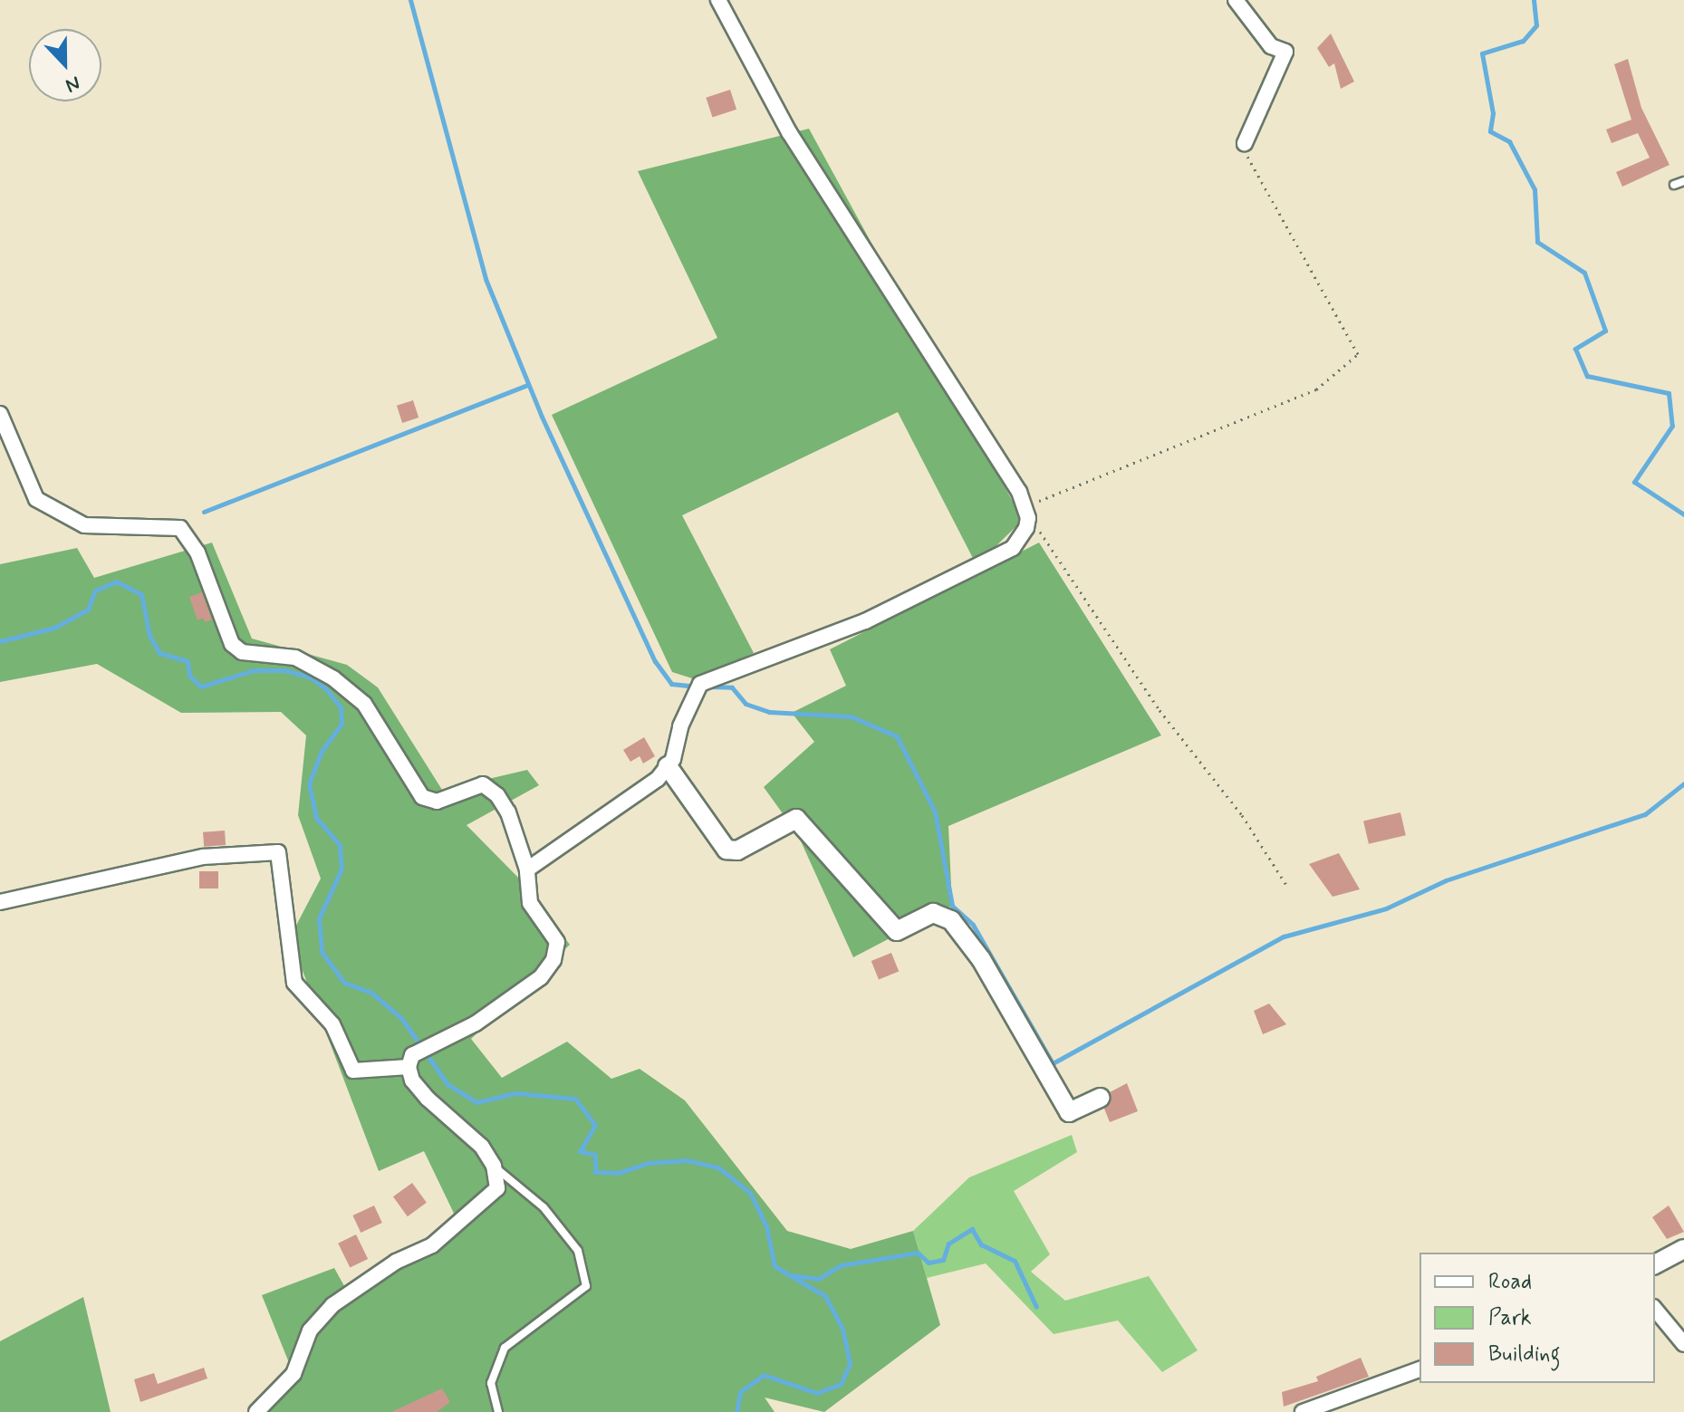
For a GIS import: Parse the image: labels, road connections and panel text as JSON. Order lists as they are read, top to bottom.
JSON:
{
  "legend": ["Road", "Park", "Building"],
  "north": "bottom"
}
